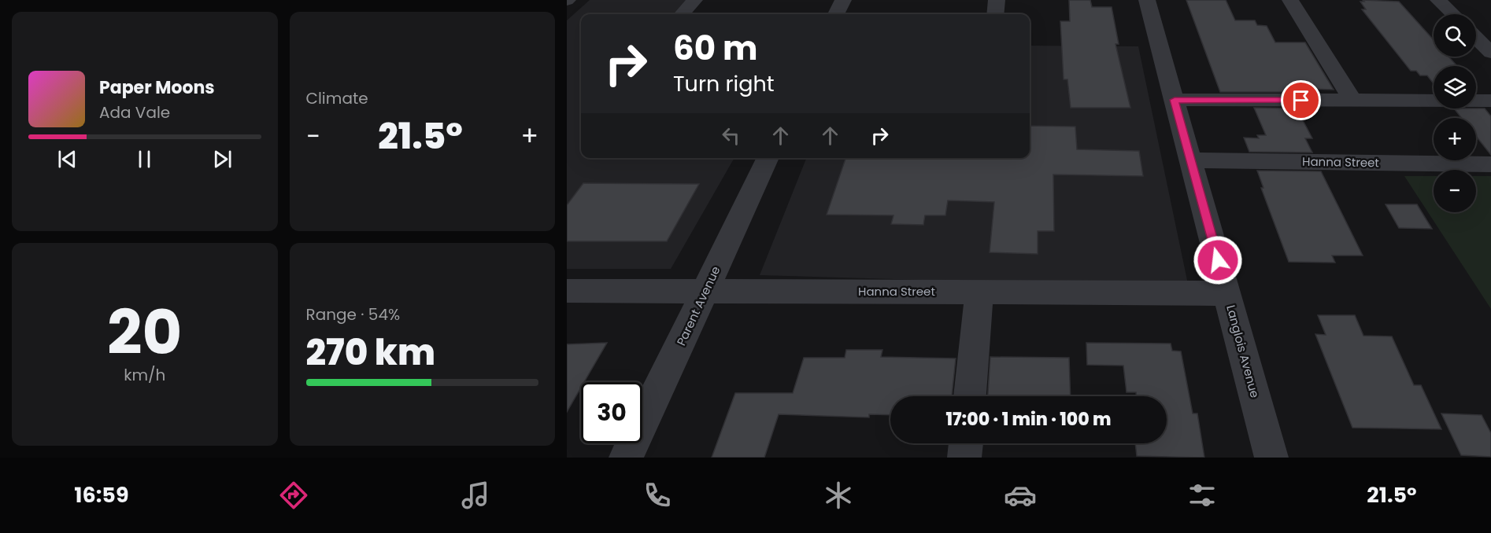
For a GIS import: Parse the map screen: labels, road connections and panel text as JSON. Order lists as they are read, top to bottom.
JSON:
{
  "streets": {
    "street": ["Hanna Street", "Parent Avenue", "Langlois Avenue"]
  },
  "crossings": [
    ["Hanna Street", "Parent Avenue"],
    ["Hanna Street", "Langlois Avenue"]
  ],
  "page": {
    "tile": [
      "Climate",
      ["20", "km/h"],
      ["Range · 54%", "270 km"]
    ],
    "map_buttons": ["+", "−"],
    "turn": ["60 m", "Turn right"],
    "song": ["Paper Moons", "Ada Vale"],
    "heat": ["−", "21.5°", "+"],
    "limit": "30",
    "trip": "17:00 · 1 min · 100 m",
    "tabs": ["16:59", "21.5°"]
  }
}
